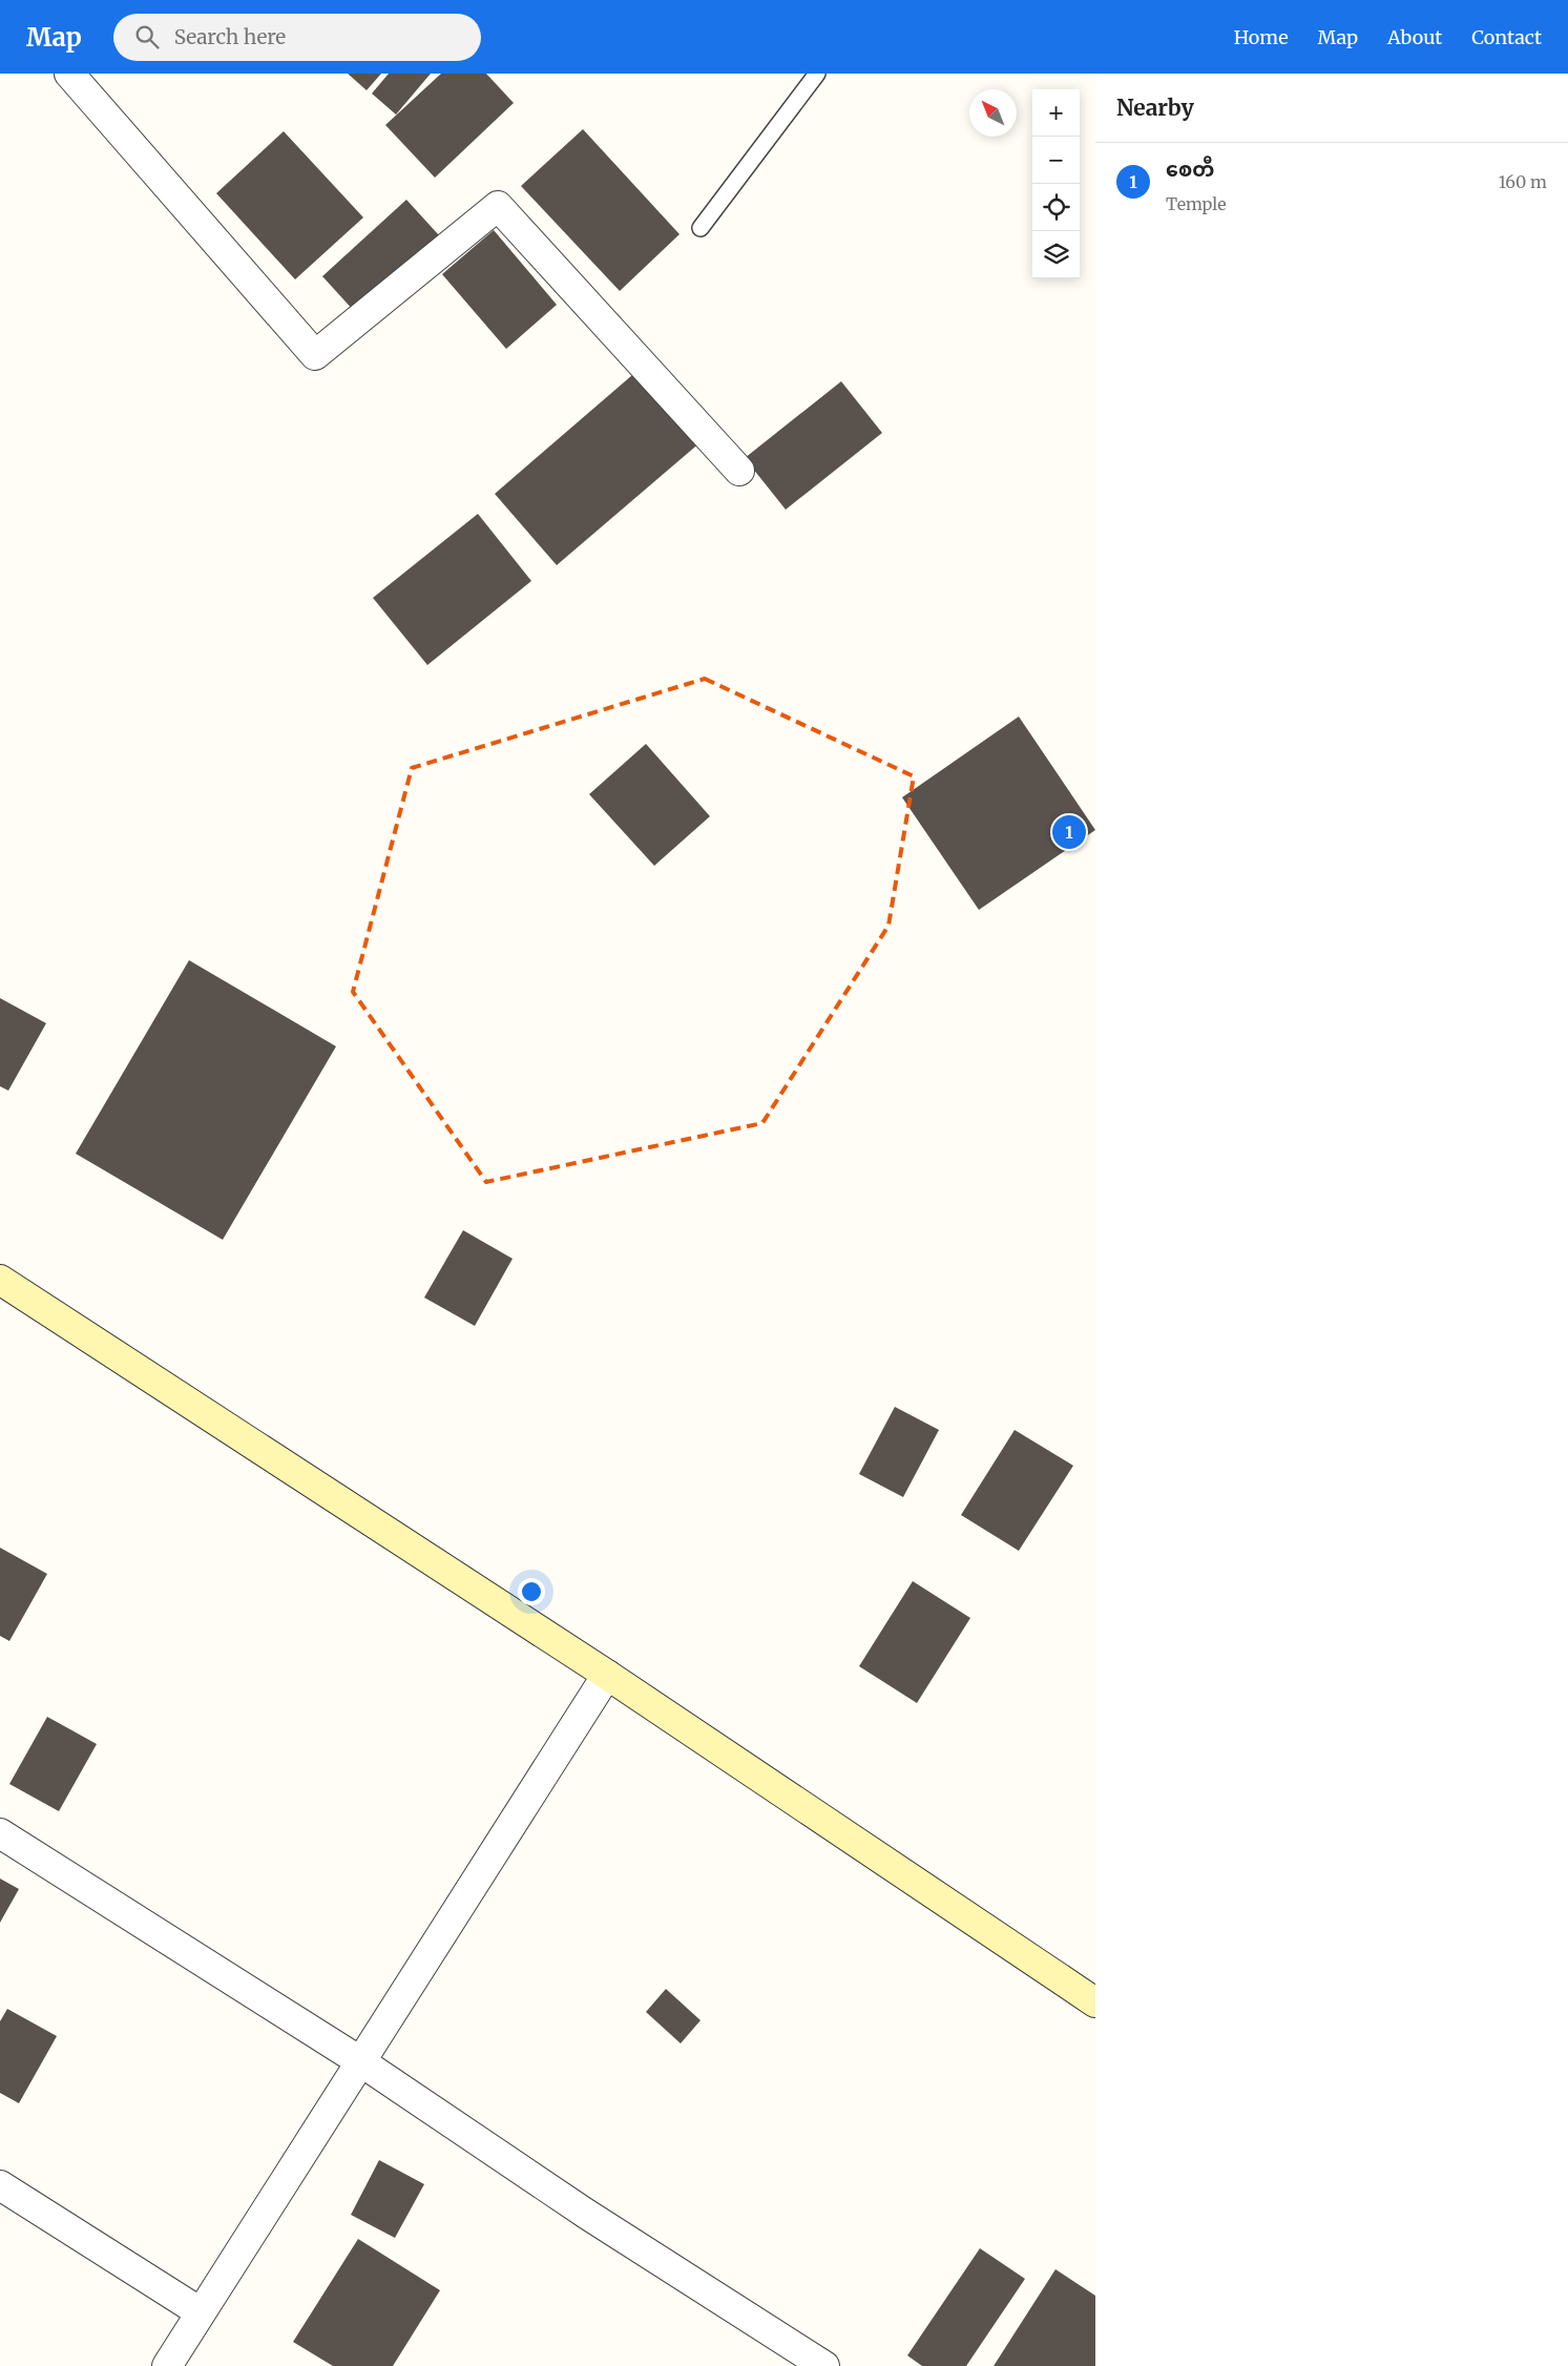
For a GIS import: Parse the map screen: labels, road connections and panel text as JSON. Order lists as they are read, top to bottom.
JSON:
{
  "north": "top left",
  "page": {
    "header": "Map",
    "search": "Search here",
    "nav": [
      "Home",
      "Map",
      "About",
      "Contact"
    ],
    "heading": "Nearby",
    "map_buttons": ["+", "−"],
    "list": [
      {
        "mark": "1",
        "name": "စေတီ",
        "note": "Temple",
        "value": "160 m"
      }
    ],
    "pins": "1"
  }
}
